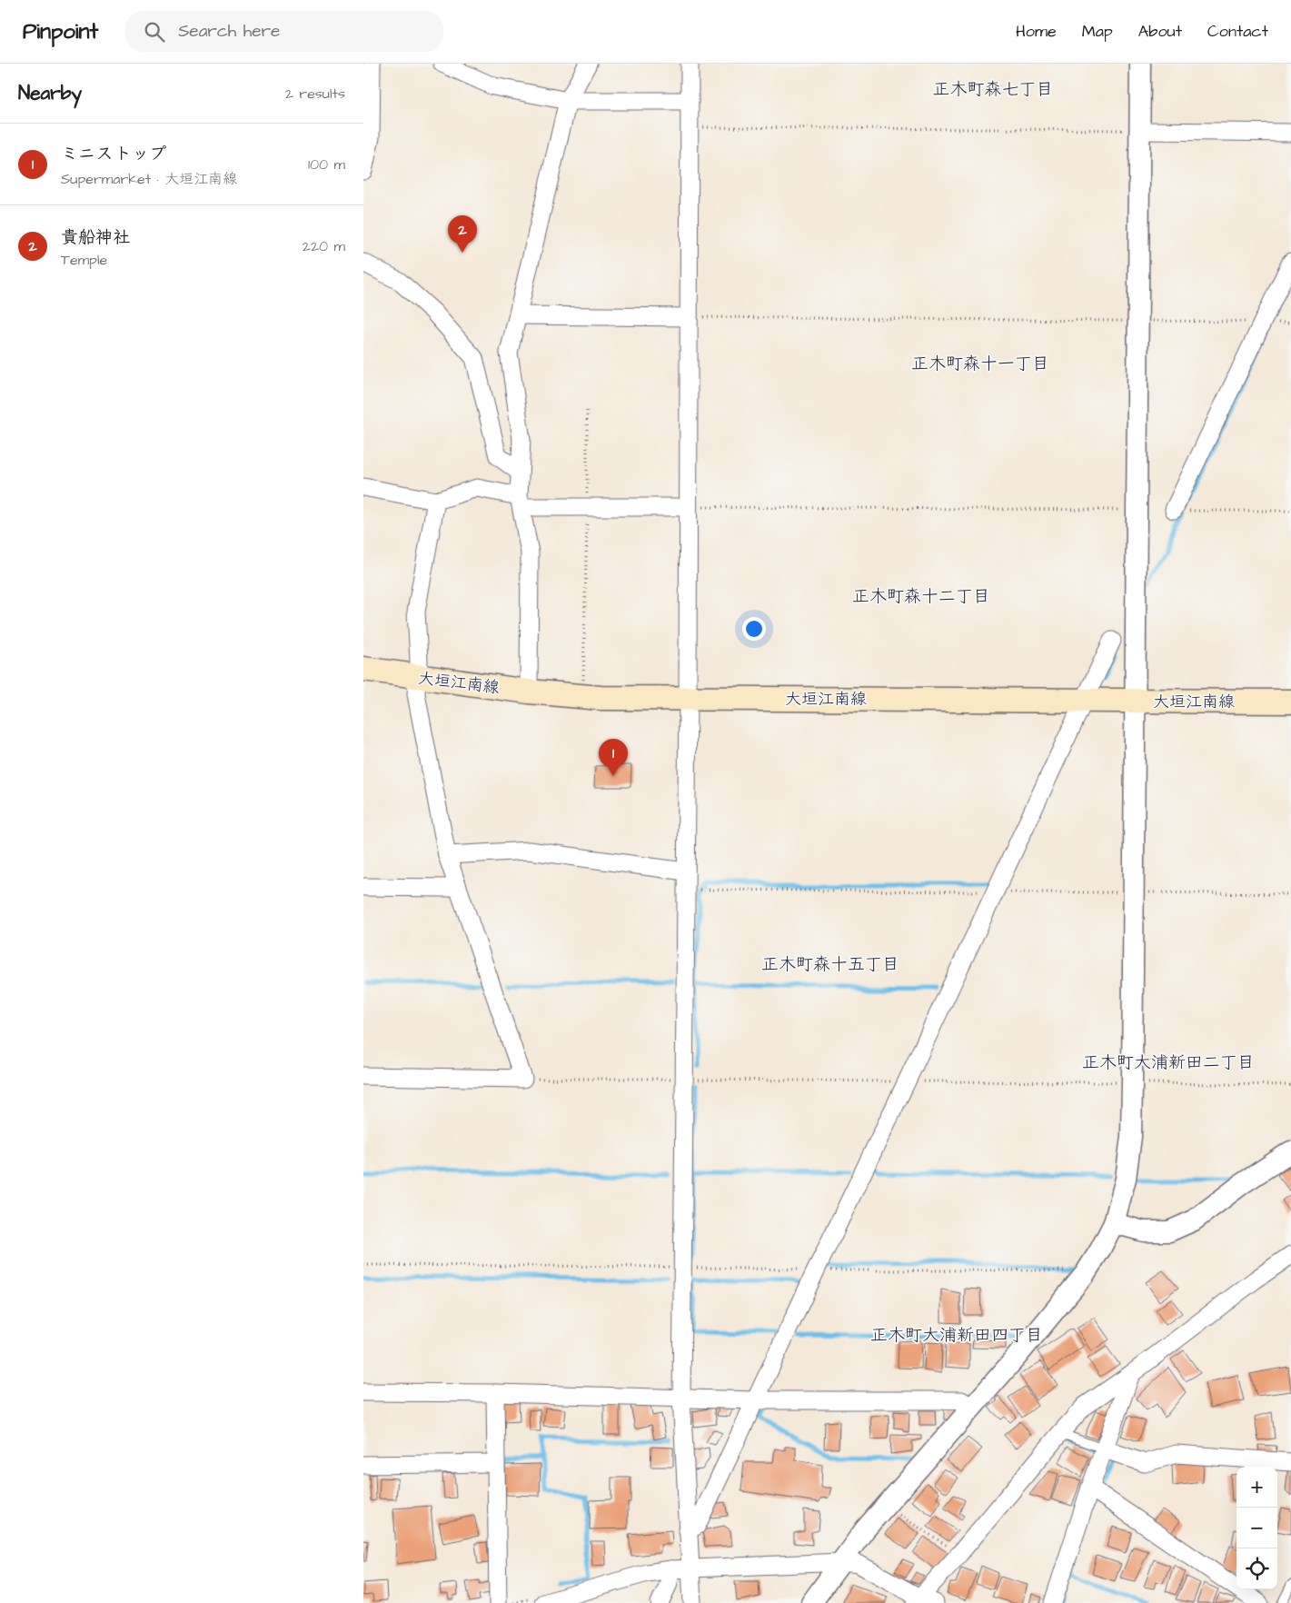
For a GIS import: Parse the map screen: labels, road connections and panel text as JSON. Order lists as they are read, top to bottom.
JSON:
{
  "streets": {
    "main road": ["大垣江南線"]
  },
  "districts": [
    "正木町森七丁目",
    "正木町森十一丁目",
    "正木町森十二丁目",
    "正木町森十五丁目",
    "正木町大浦新田二丁目",
    "正木町大浦新田四丁目"
  ],
  "page": {
    "header": "Pinpoint",
    "search": "Search here",
    "nav": [
      "Home",
      "Map",
      "About",
      "Contact"
    ],
    "heading": ["Nearby", "2 results"],
    "list": [
      {
        "mark": "1",
        "name": "ミニストップ",
        "note": "Supermarket · 大垣江南線",
        "value": "100 m"
      },
      {
        "mark": "2",
        "name": "貴船神社",
        "note": "Temple",
        "value": "220 m"
      }
    ],
    "pins": ["2", "1"],
    "map_buttons": ["+", "−"]
  }
}
